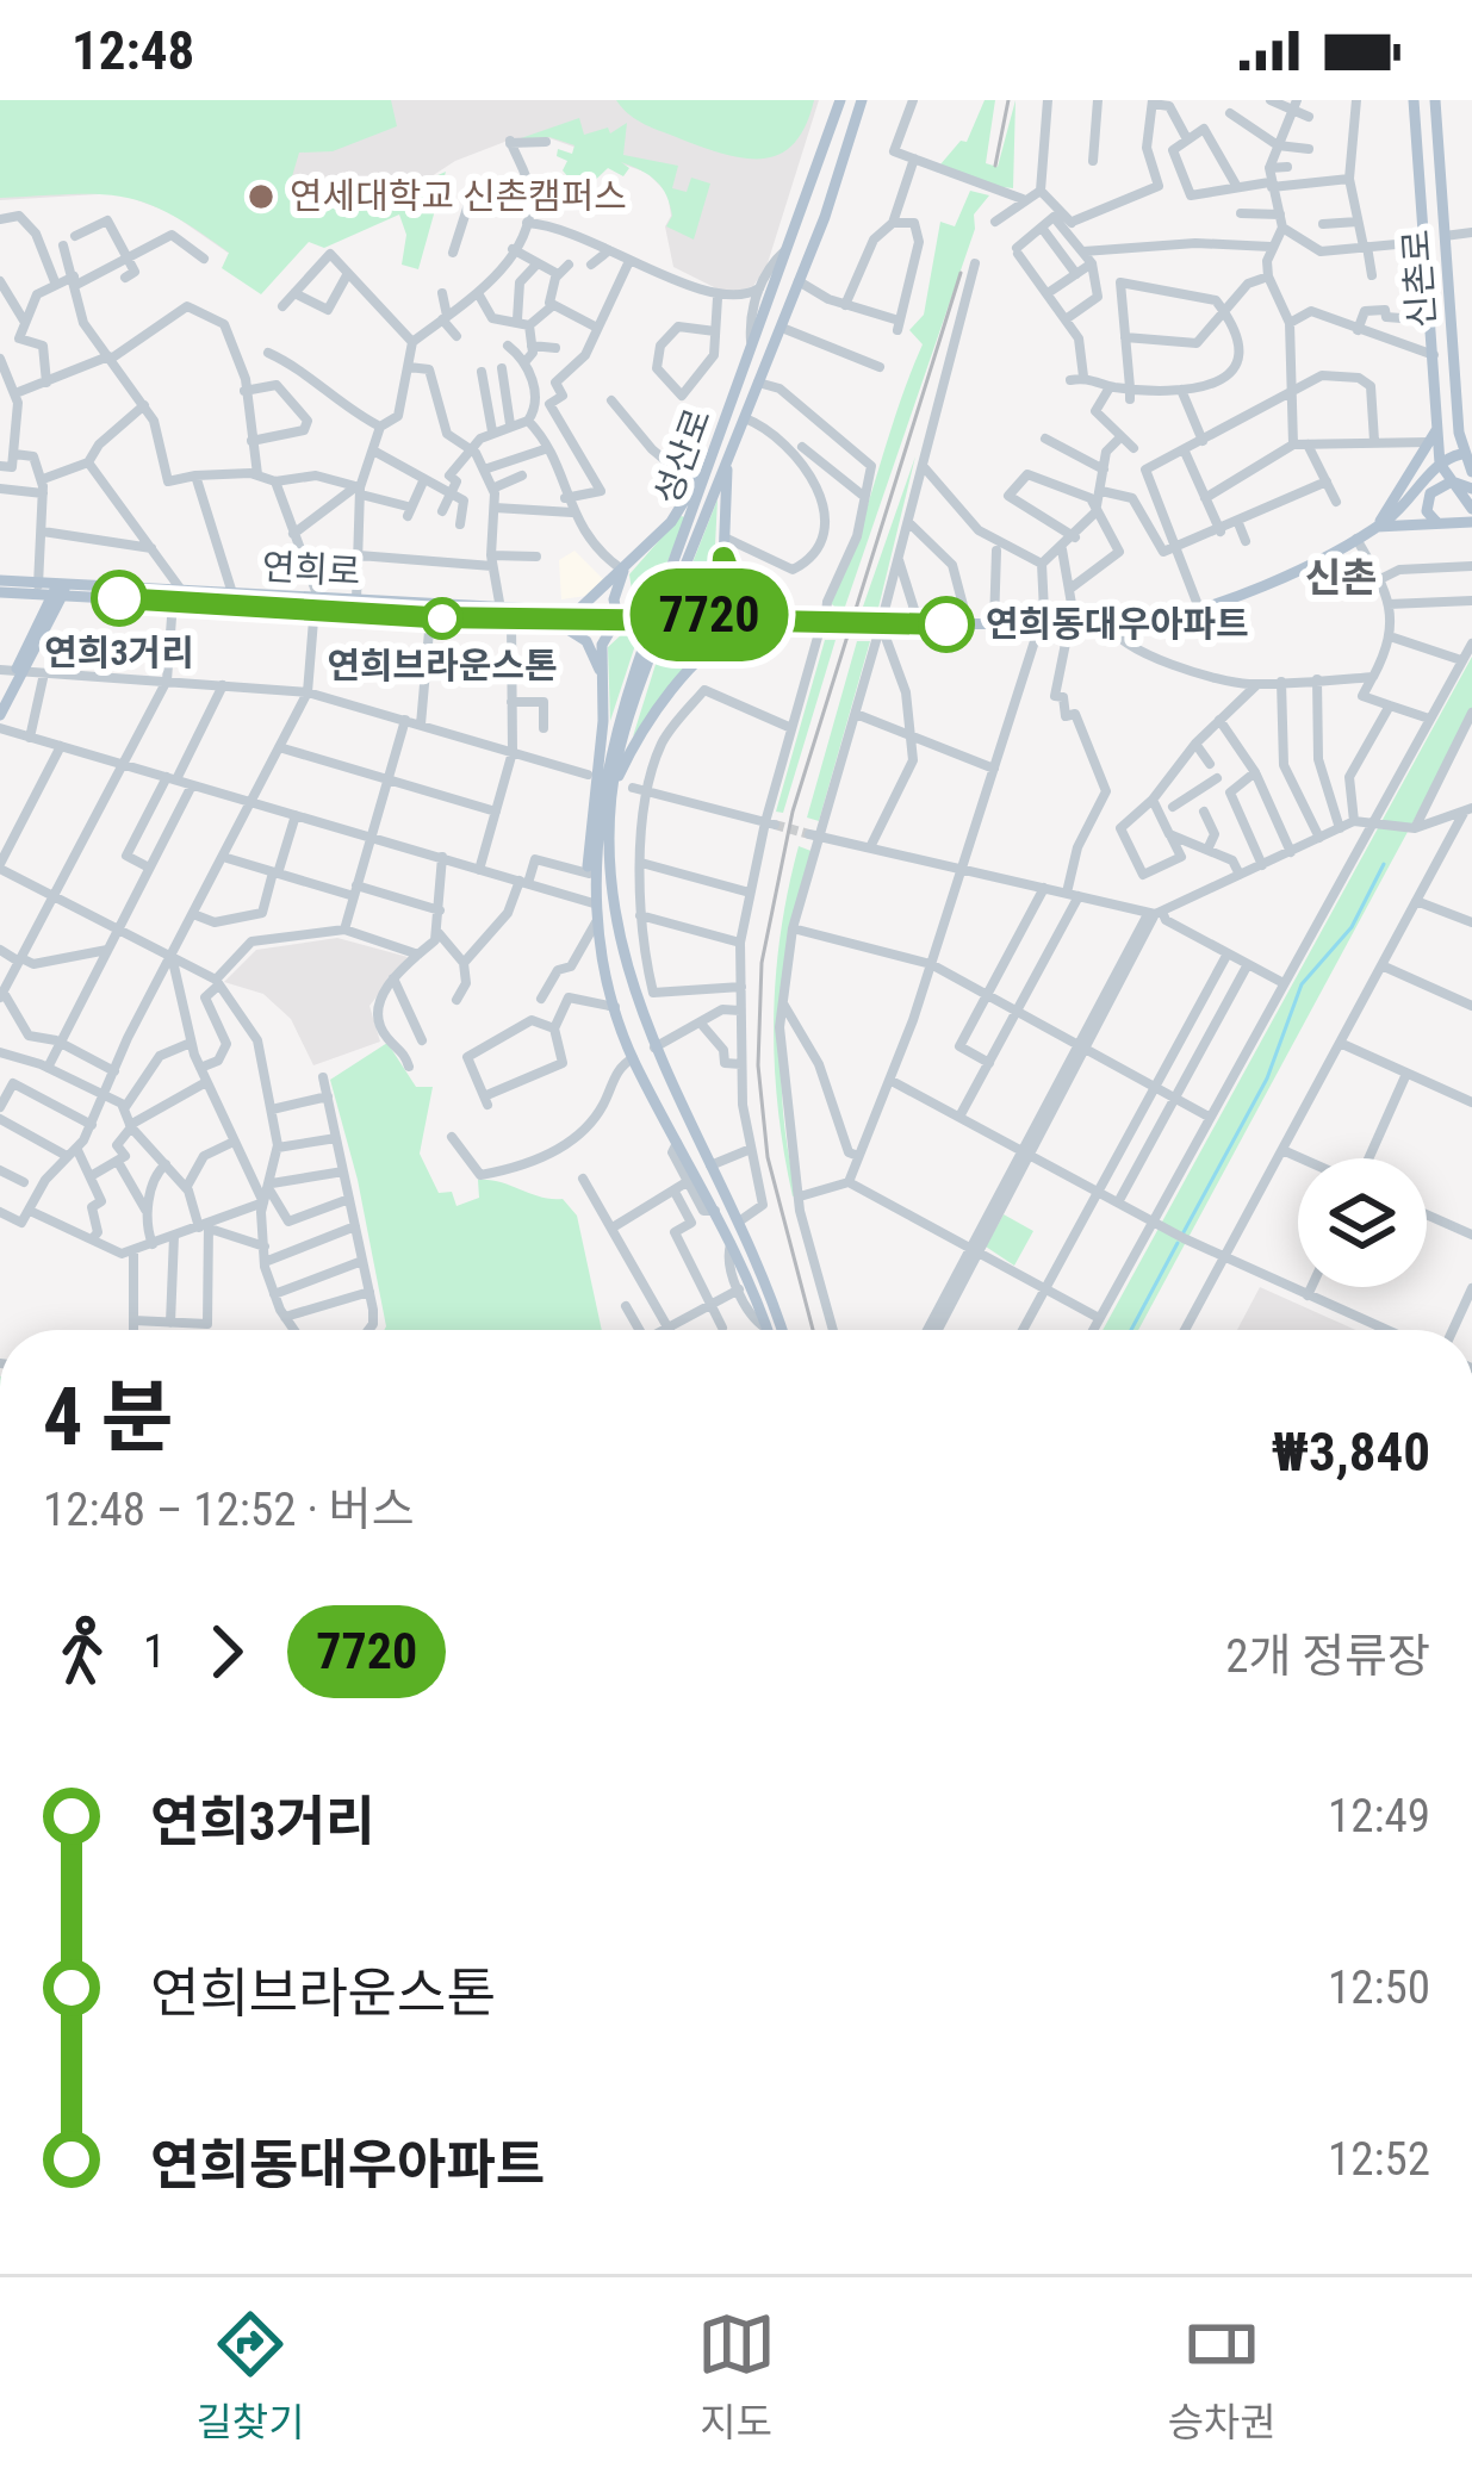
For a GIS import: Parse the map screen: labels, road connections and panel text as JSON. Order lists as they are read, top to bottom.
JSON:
{
  "streets": {
    "main road": ["신촌로", "성산로", "연희로"]
  },
  "crossings": [
    ["신촌로", "연희로"]
  ],
  "districts": ["신촌"],
  "places": [
    "연세대학교 신촌캠퍼스",
    "연희3거리",
    "연희브라운스톤",
    "연희동대우아파트"
  ],
  "lines": ["bus line 7720"],
  "page": {
    "status": "12:48",
    "on_map": "7720",
    "heading": ["4 분", "12:48 – 12:52 · 버스", "₩3,840"],
    "legs": ["1", "7720", "2개 정류장"],
    "list": [
      {
        "name": "연희3거리",
        "value": "12:49"
      },
      {
        "name": "연희브라운스톤",
        "value": "12:50"
      },
      {
        "name": "연희동대우아파트",
        "value": "12:52"
      }
    ],
    "tabs": ["길찾기", "지도", "승차권"]
  }
}
